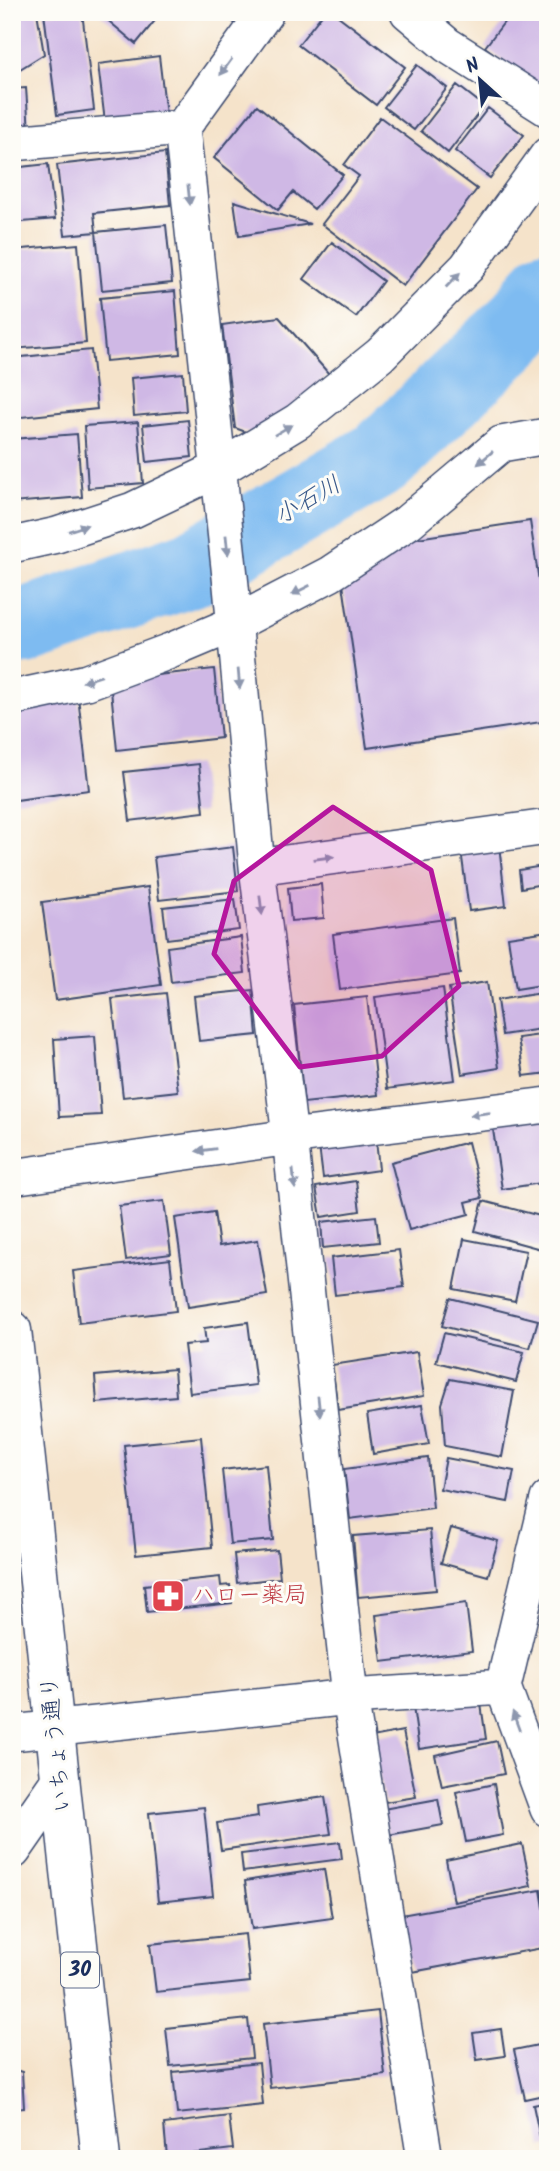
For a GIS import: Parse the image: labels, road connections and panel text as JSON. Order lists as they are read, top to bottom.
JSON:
{
  "streets": {
    "main road": ["いちょう通り", "30"]
  },
  "water": ["小石川"],
  "places": {
    "pharmacy": ["ハロー薬局"]
  },
  "north": "top left"
}
